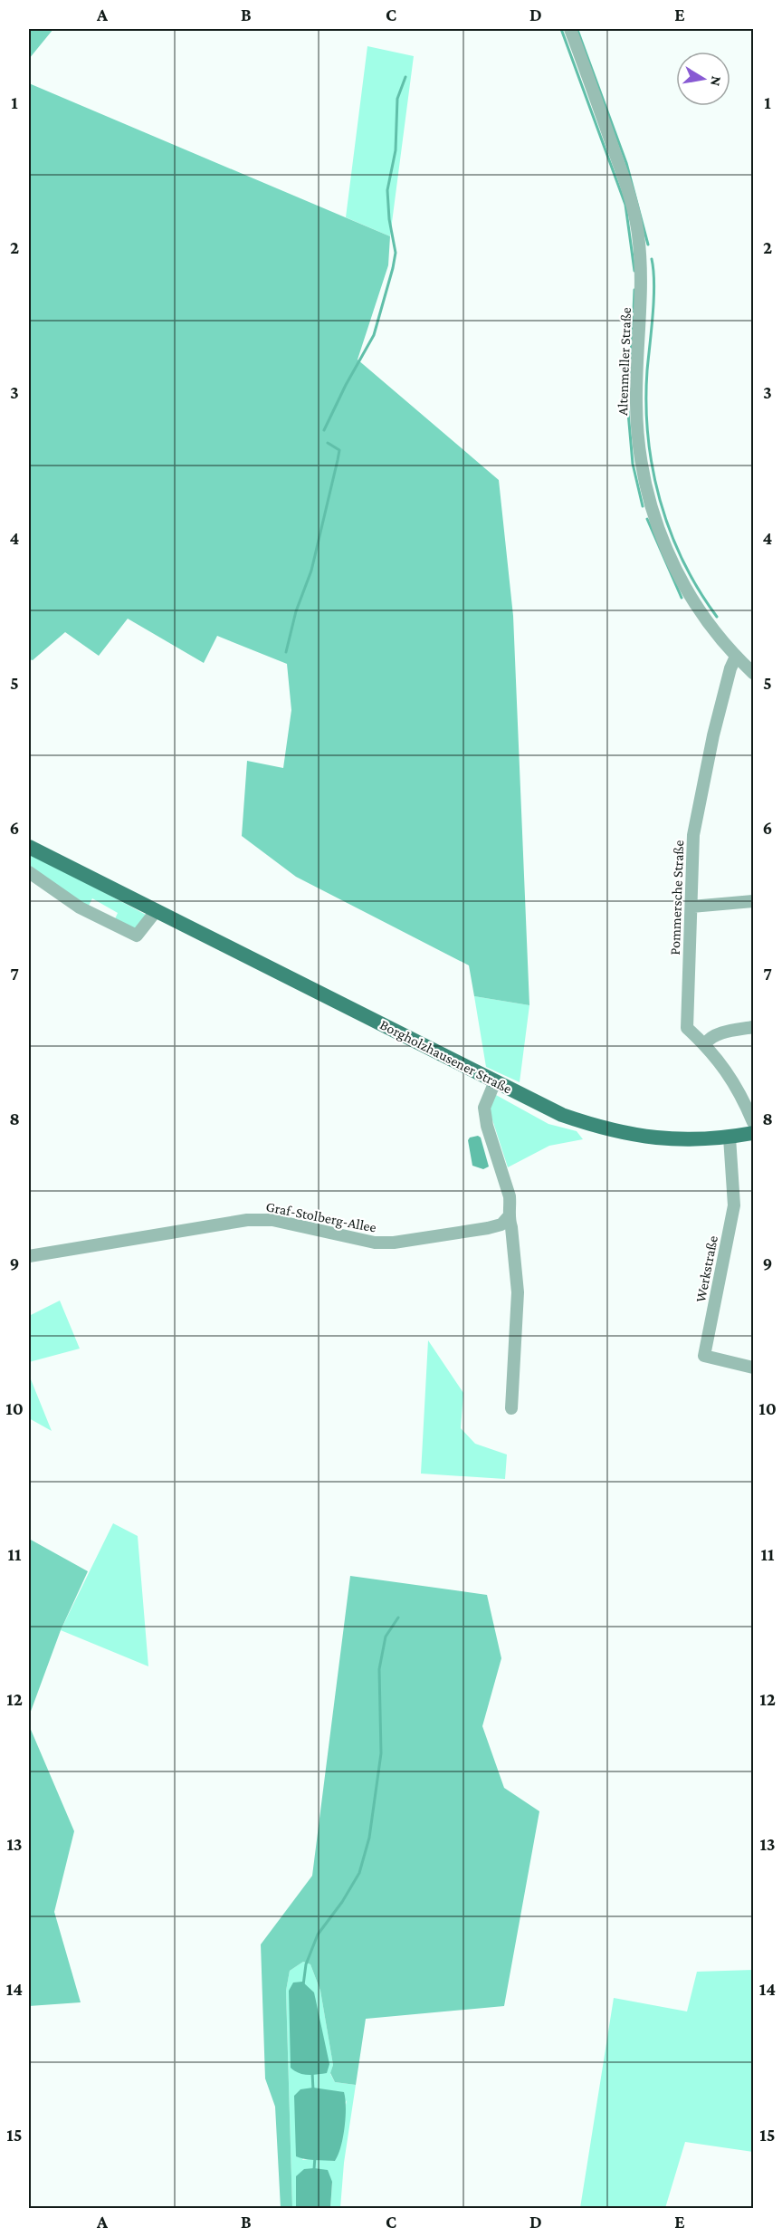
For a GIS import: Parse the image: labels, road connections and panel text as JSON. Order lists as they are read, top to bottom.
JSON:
{
  "streets": {
    "main road": ["Borgholzhausener Straße"],
    "street": [
      "Altenmeller Straße",
      "Pommersche Straße",
      "Graf-Stolberg-Allee",
      "Werkstraße"
    ]
  },
  "crossings": [
    ["Altenmeller Straße", "Pommersche Straße"],
    ["Borgholzhausener Straße", "Werkstraße"]
  ],
  "north": "right",
  "grid": {
    "columns": [
      "A",
      "B",
      "C",
      "D",
      "E"
    ],
    "rows": [
      "1",
      "2",
      "3",
      "4",
      "5",
      "6",
      "7",
      "8",
      "9",
      "10",
      "11",
      "12",
      "13",
      "14",
      "15"
    ]
  }
}
